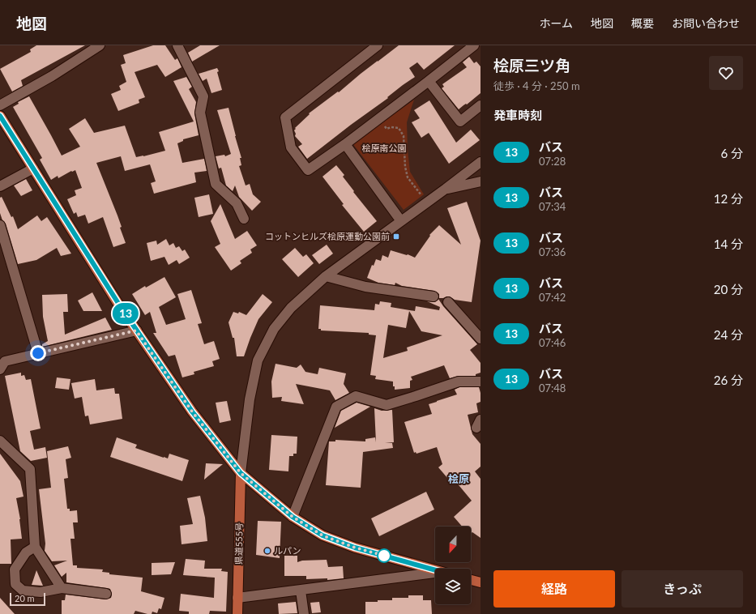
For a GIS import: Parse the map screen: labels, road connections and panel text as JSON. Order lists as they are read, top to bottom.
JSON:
{
  "streets": {
    "main road": ["県道555号"]
  },
  "districts": ["桧原"],
  "parks": ["桧原南公園"],
  "places": {
    "transit": ["コットンヒルズ桧原運動公園前"],
    "other": ["ルパン"]
  },
  "lines": ["bus line 13"],
  "scale_bar": "20 m",
  "north": "bottom",
  "page": {
    "header": "地図",
    "nav": [
      "ホーム",
      "地図",
      "概要",
      "お問い合わせ"
    ],
    "on_map": "13",
    "heading": [
      ["桧原三ツ角", "徒歩 · 4 分 · 250 m"],
      "発車時刻"
    ],
    "list": [
      {
        "mark": "13",
        "name": "バス",
        "note": "07:28",
        "value": "6 分"
      },
      {
        "mark": "13",
        "name": "バス",
        "note": "07:34",
        "value": "12 分"
      },
      {
        "mark": "13",
        "name": "バス",
        "note": "07:36",
        "value": "14 分"
      },
      {
        "mark": "13",
        "name": "バス",
        "note": "07:42",
        "value": "20 分"
      },
      {
        "mark": "13",
        "name": "バス",
        "note": "07:46",
        "value": "24 分"
      },
      {
        "mark": "13",
        "name": "バス",
        "note": "07:48",
        "value": "26 分"
      }
    ],
    "buttons": ["経路", "きっぷ"],
    "scale": "20 m"
  }
}
